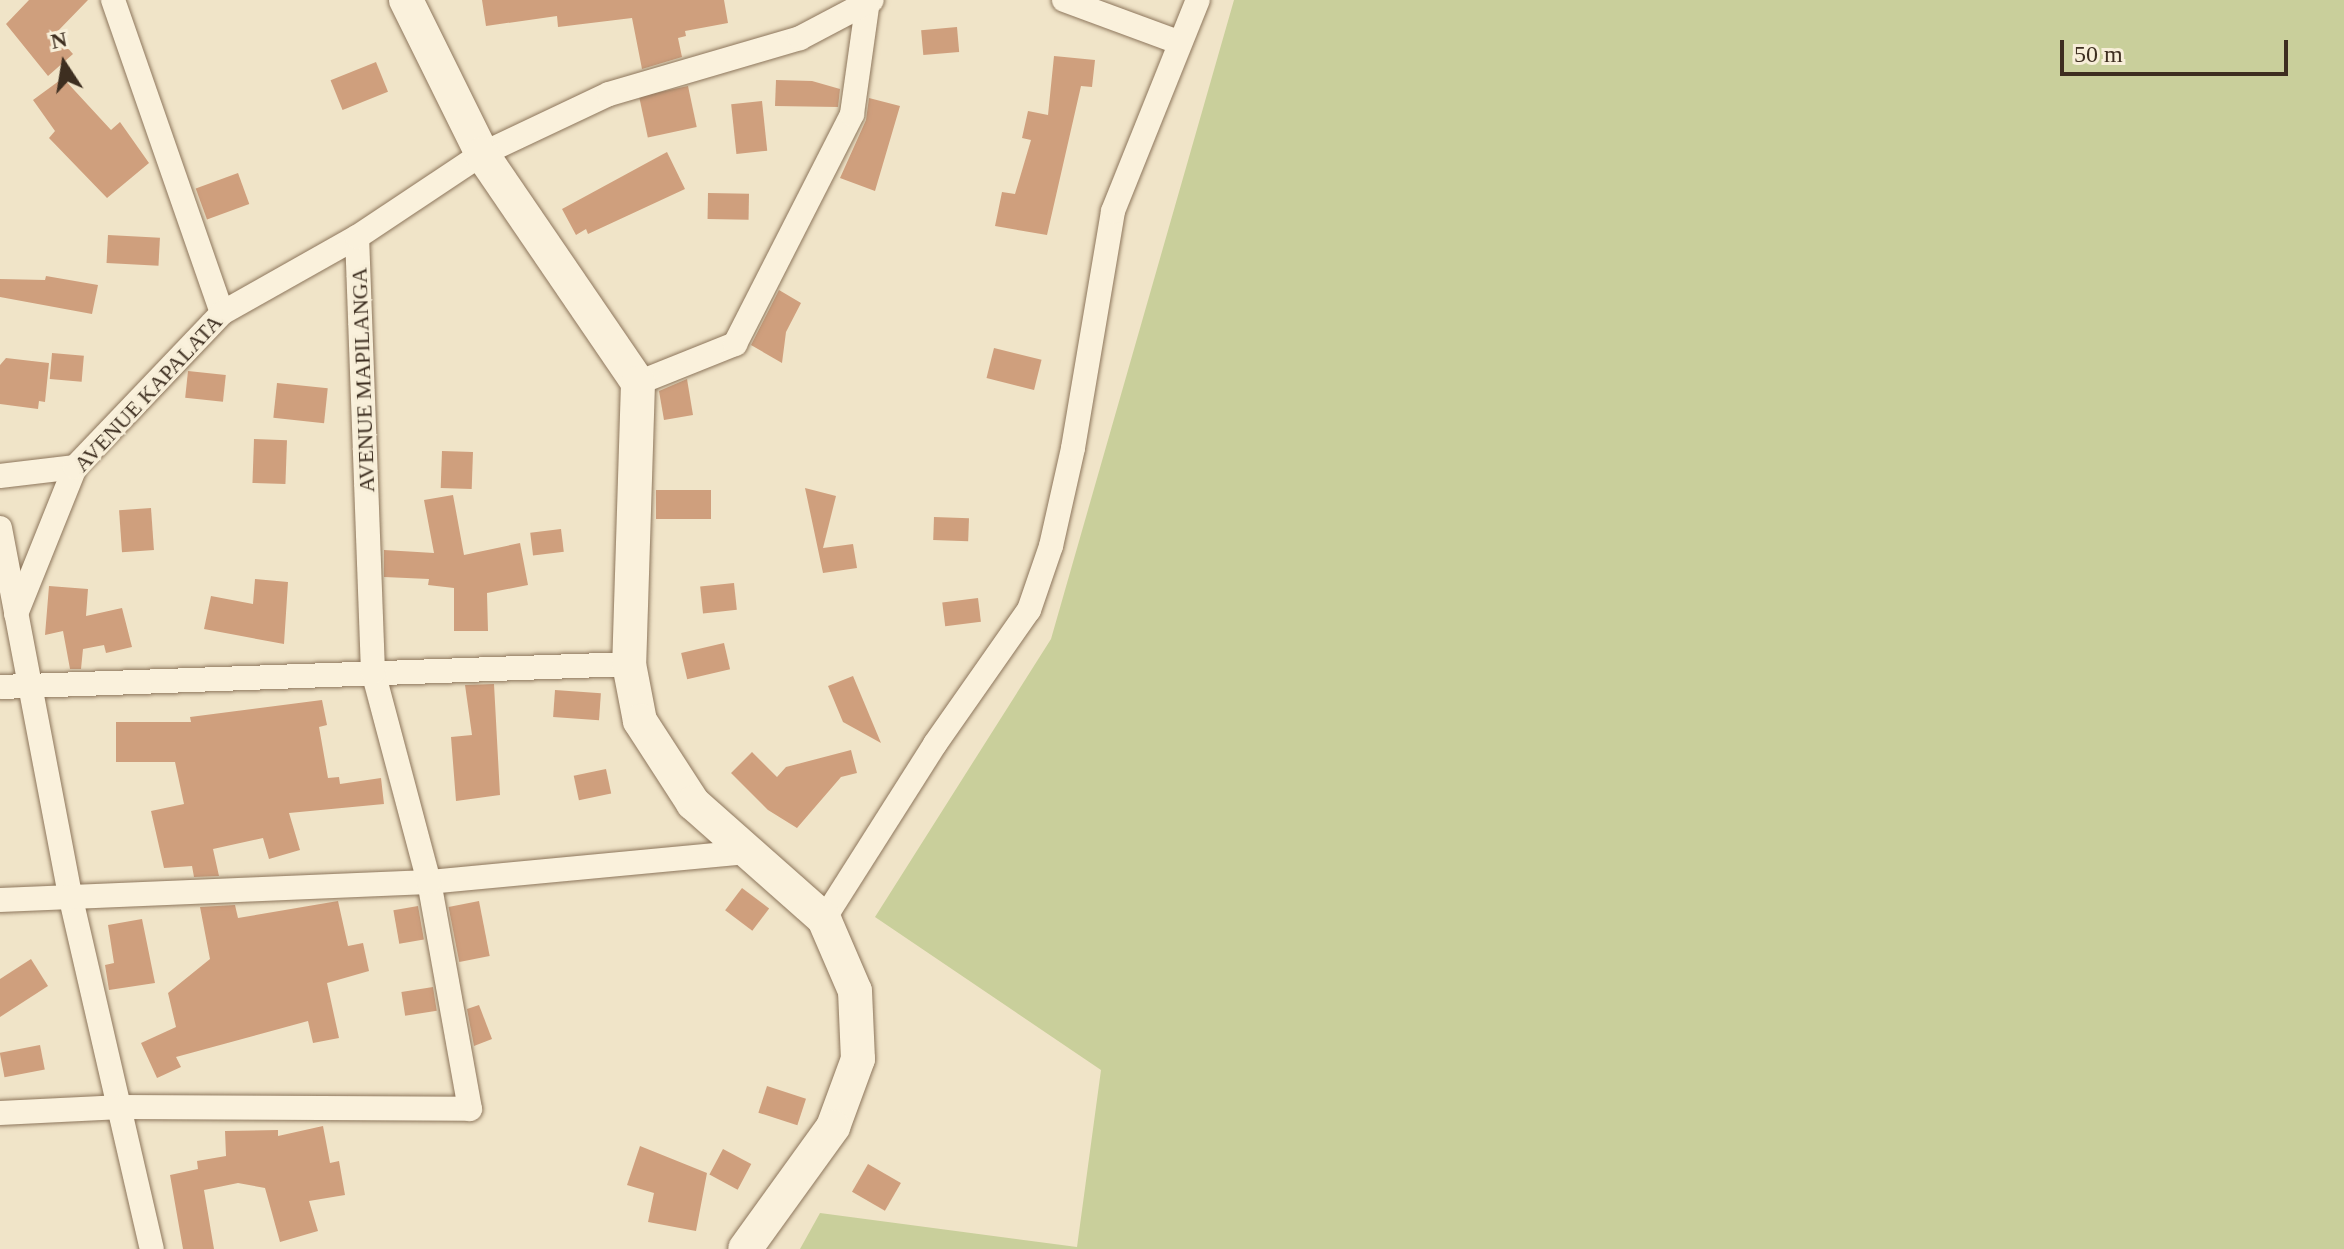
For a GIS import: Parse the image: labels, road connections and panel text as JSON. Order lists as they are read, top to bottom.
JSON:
{
  "streets": {
    "street": ["AVENUE MAPILANGA", "AVENUE KAPALATA"]
  },
  "crossings": [
    ["AVENUE MAPILANGA", "AVENUE KAPALATA"]
  ],
  "scale_bar": "50 m",
  "north": "top"
}
